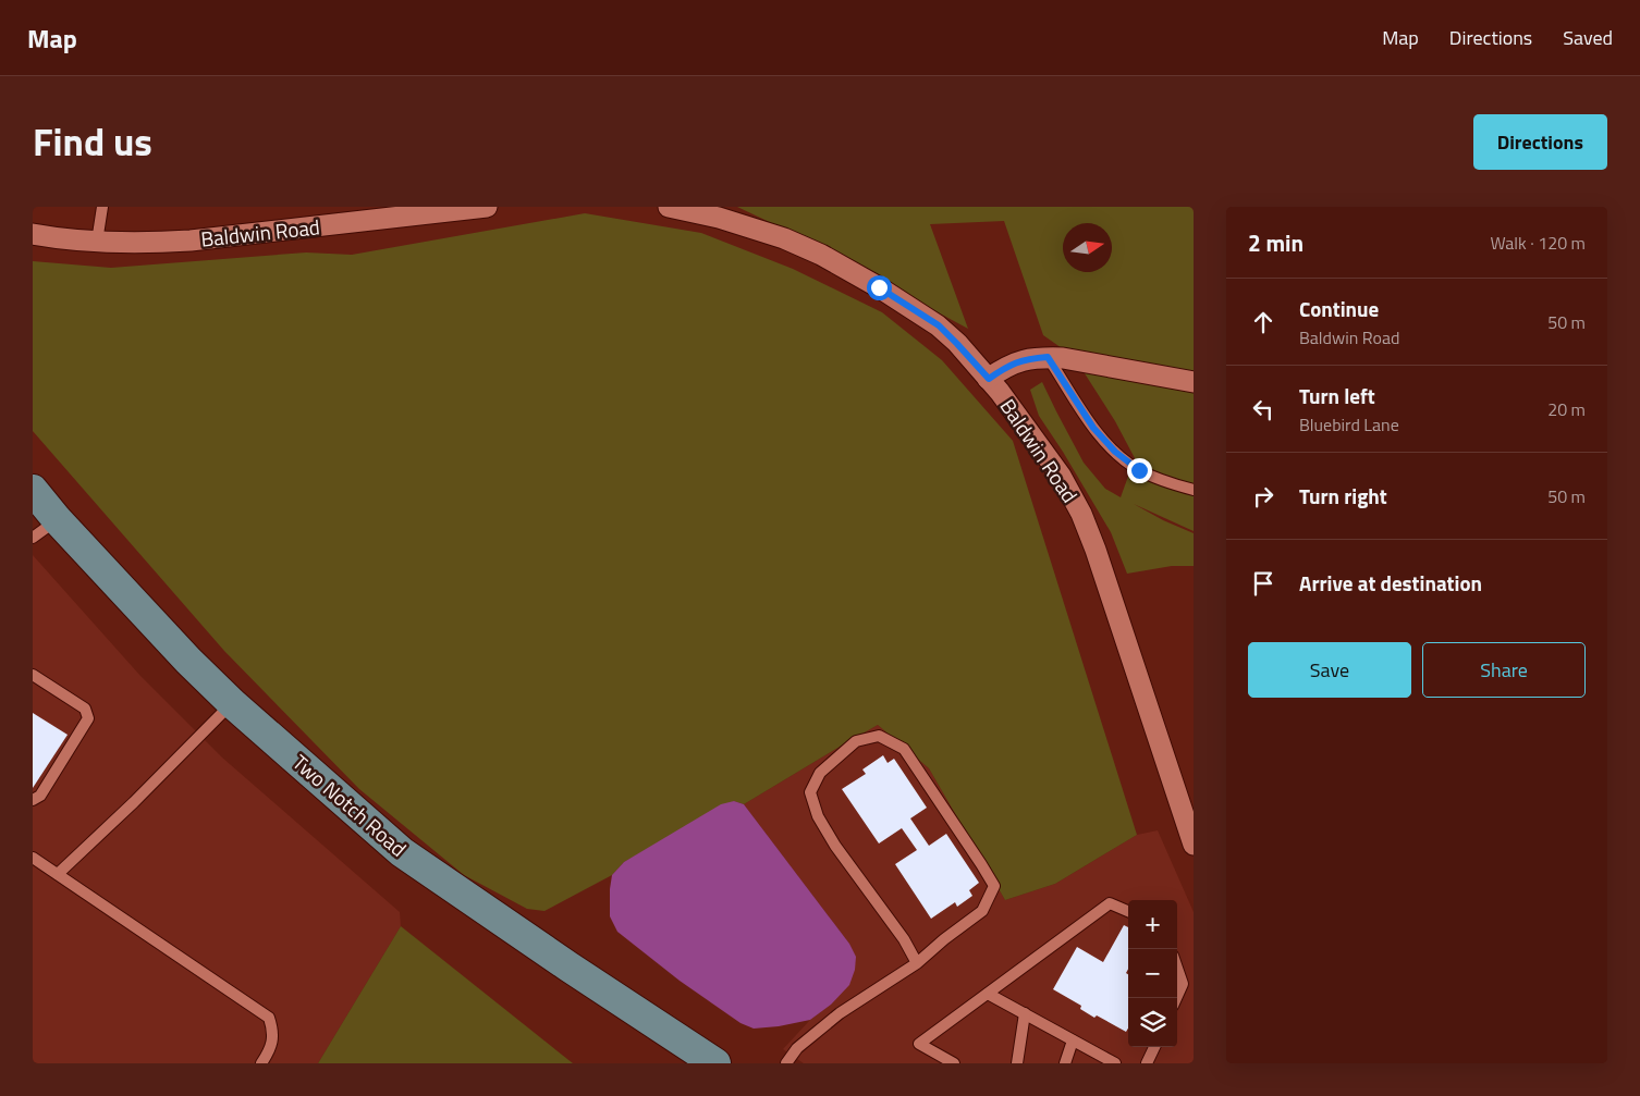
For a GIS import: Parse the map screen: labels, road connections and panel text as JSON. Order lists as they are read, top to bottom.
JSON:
{
  "streets": {
    "main road": ["Two Notch Road"],
    "street": ["Baldwin Road"]
  },
  "north": "right",
  "page": {
    "header": "Map",
    "nav": ["Map", "Directions", "Saved"],
    "title": "Find us",
    "buttons": [
      "Directions",
      ["Save", "Share"]
    ],
    "heading": ["2 min", "Walk · 120 m"],
    "list": [
      ["Continue", "Baldwin Road", "50 m"],
      ["Turn left", "Bluebird Lane", "20 m"],
      ["Turn right", "50 m"],
      "Arrive at destination"
    ],
    "map_buttons": ["+", "−"]
  }
}
